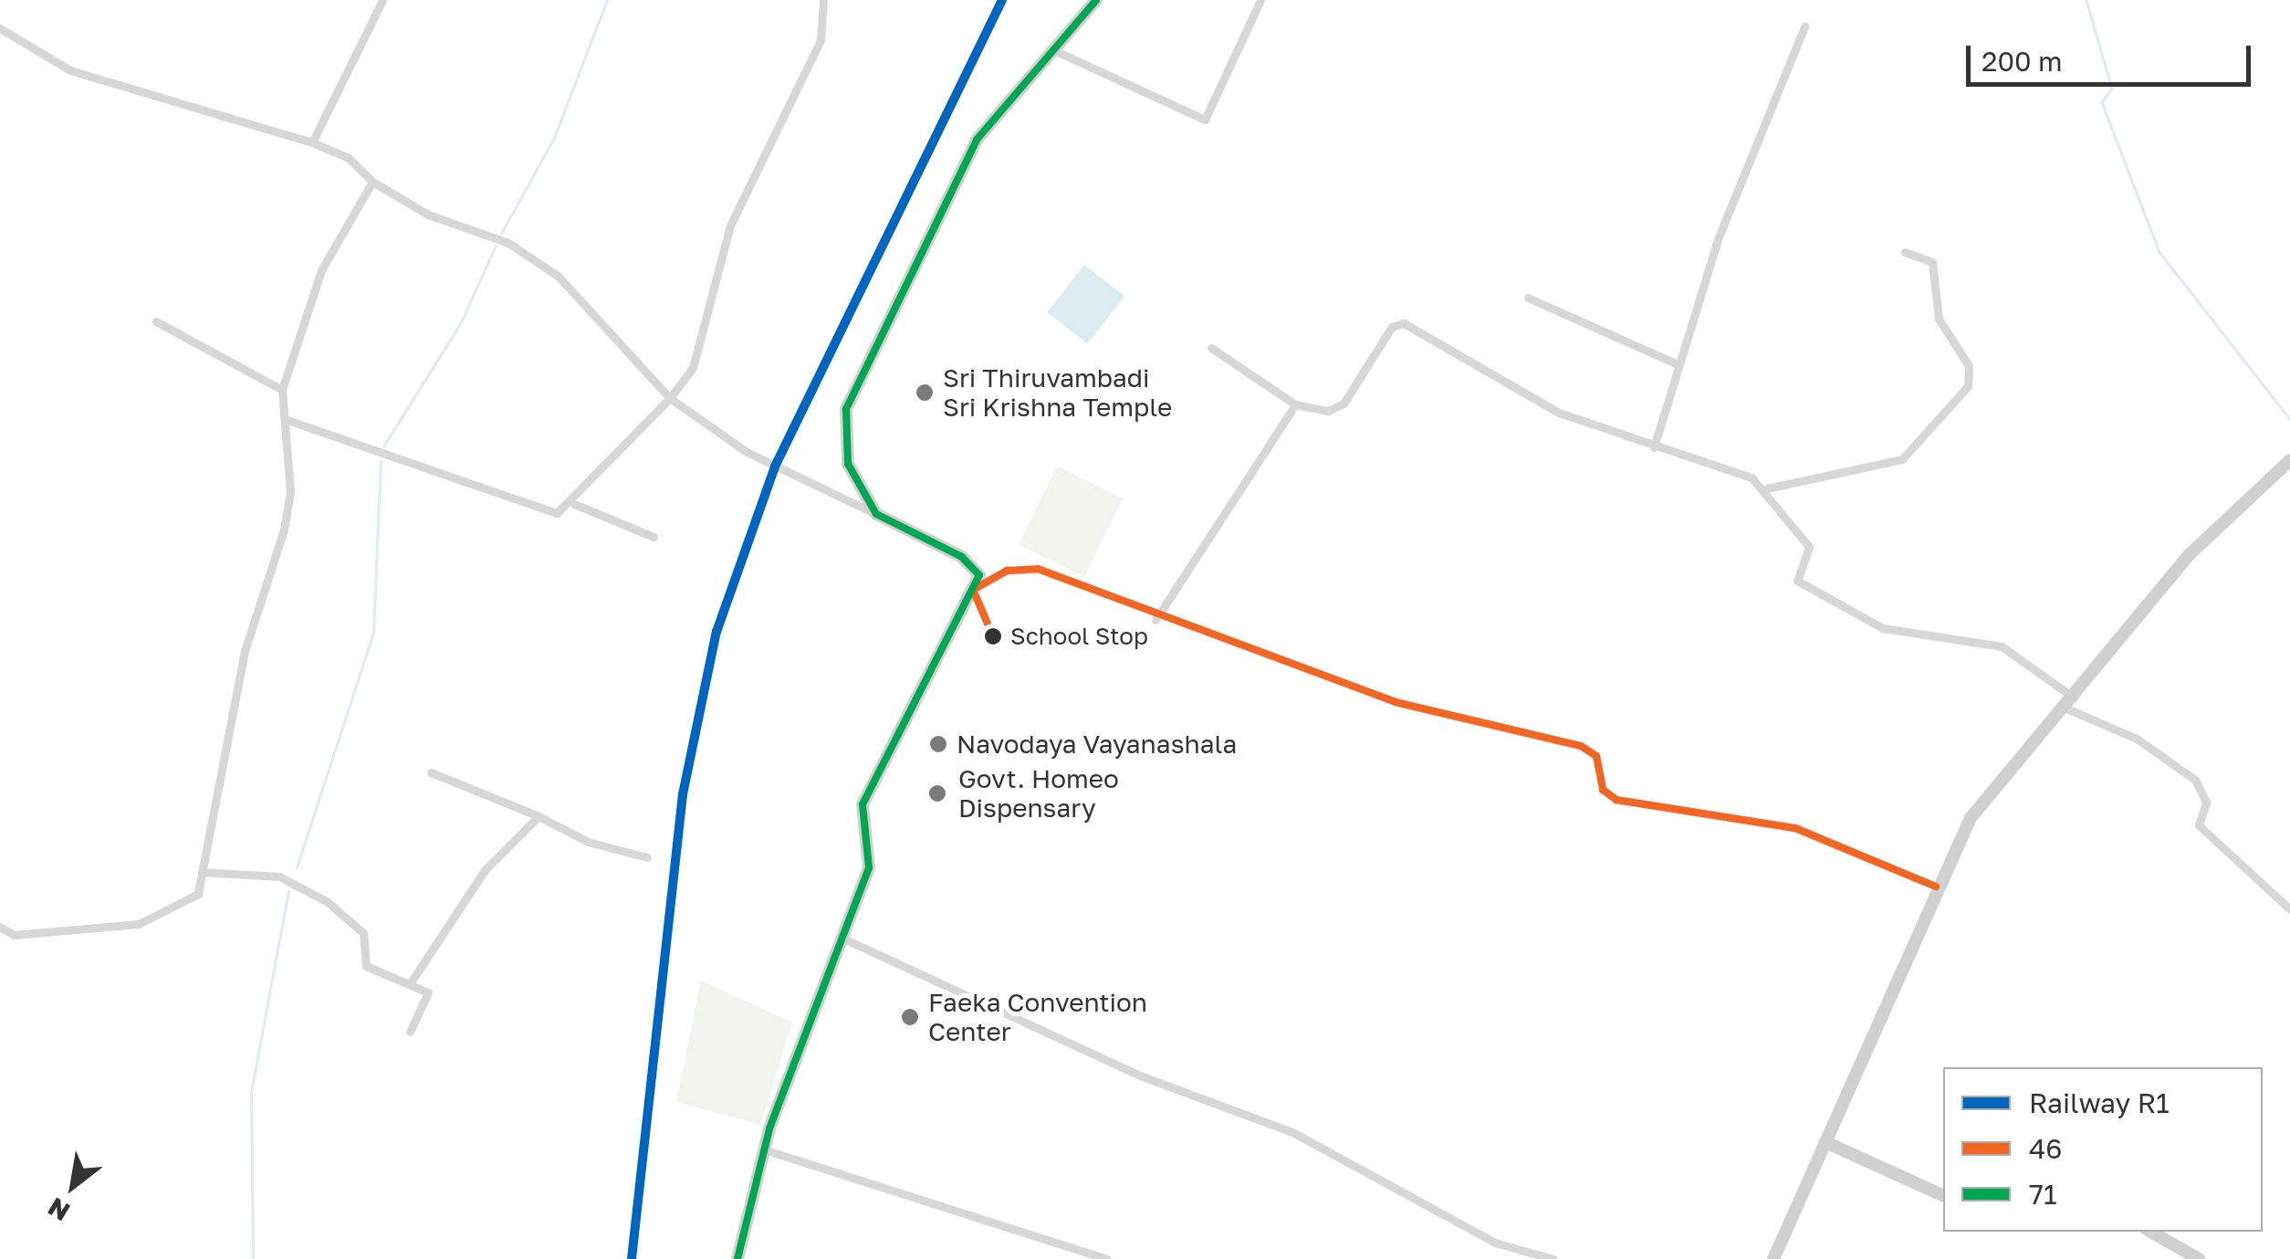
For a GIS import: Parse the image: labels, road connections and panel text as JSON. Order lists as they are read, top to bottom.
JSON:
{
  "places": [
    "Sri Thiruvambadi Sri Krishna Temple",
    "School Stop",
    "Navodaya Vayanashala",
    "Govt. Homeo Dispensary",
    "Faeka Convention Center"
  ],
  "lines": ["rail line R1", "transit line 71", "transit line 46"],
  "legend": ["Railway R1", "46", "71"],
  "scale_bar": "200 m",
  "north": "bottom left"
}
